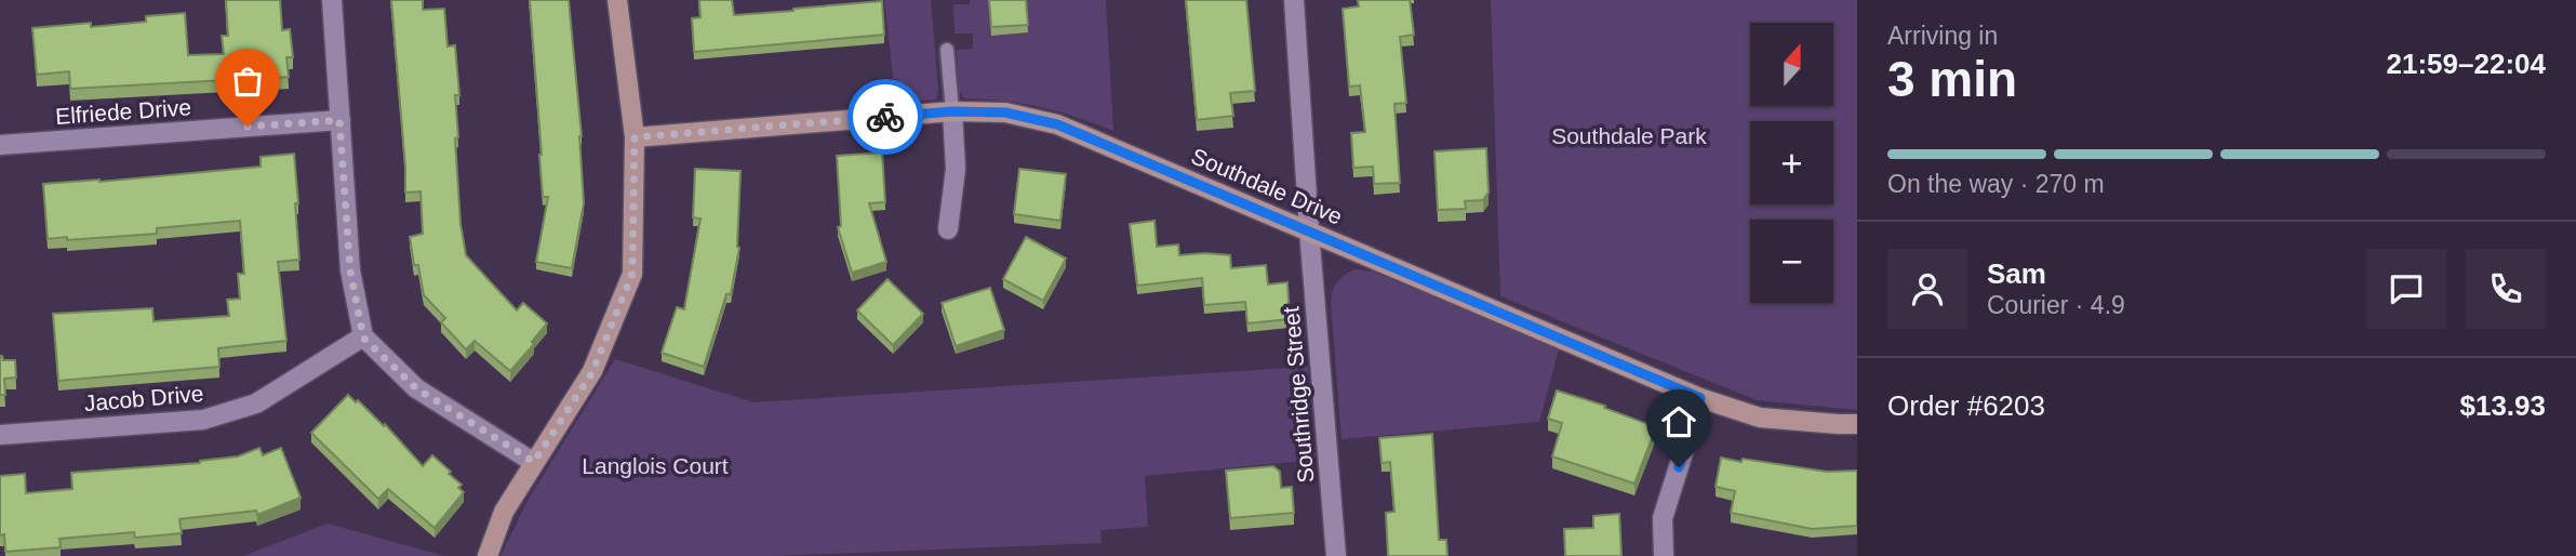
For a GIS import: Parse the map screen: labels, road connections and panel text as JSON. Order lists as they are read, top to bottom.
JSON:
{
  "streets": {
    "street": [
      "Elfriede Drive",
      "Southdale Drive",
      "Southridge Street",
      "Jacob Drive"
    ]
  },
  "crossings": [
    ["Southdale Drive", "Southridge Street"]
  ],
  "parks": ["Southdale Park", "Langlois Court"],
  "north": "top",
  "page": {
    "heading": ["3 min", "Arriving in", "21:59–22:04"],
    "panel": [
      "Sam",
      "Courier · 4.9",
      "Order #6203",
      "$13.93"
    ],
    "map_buttons": ["+", "−"],
    "bar": "On the way · 270 m"
  }
}
